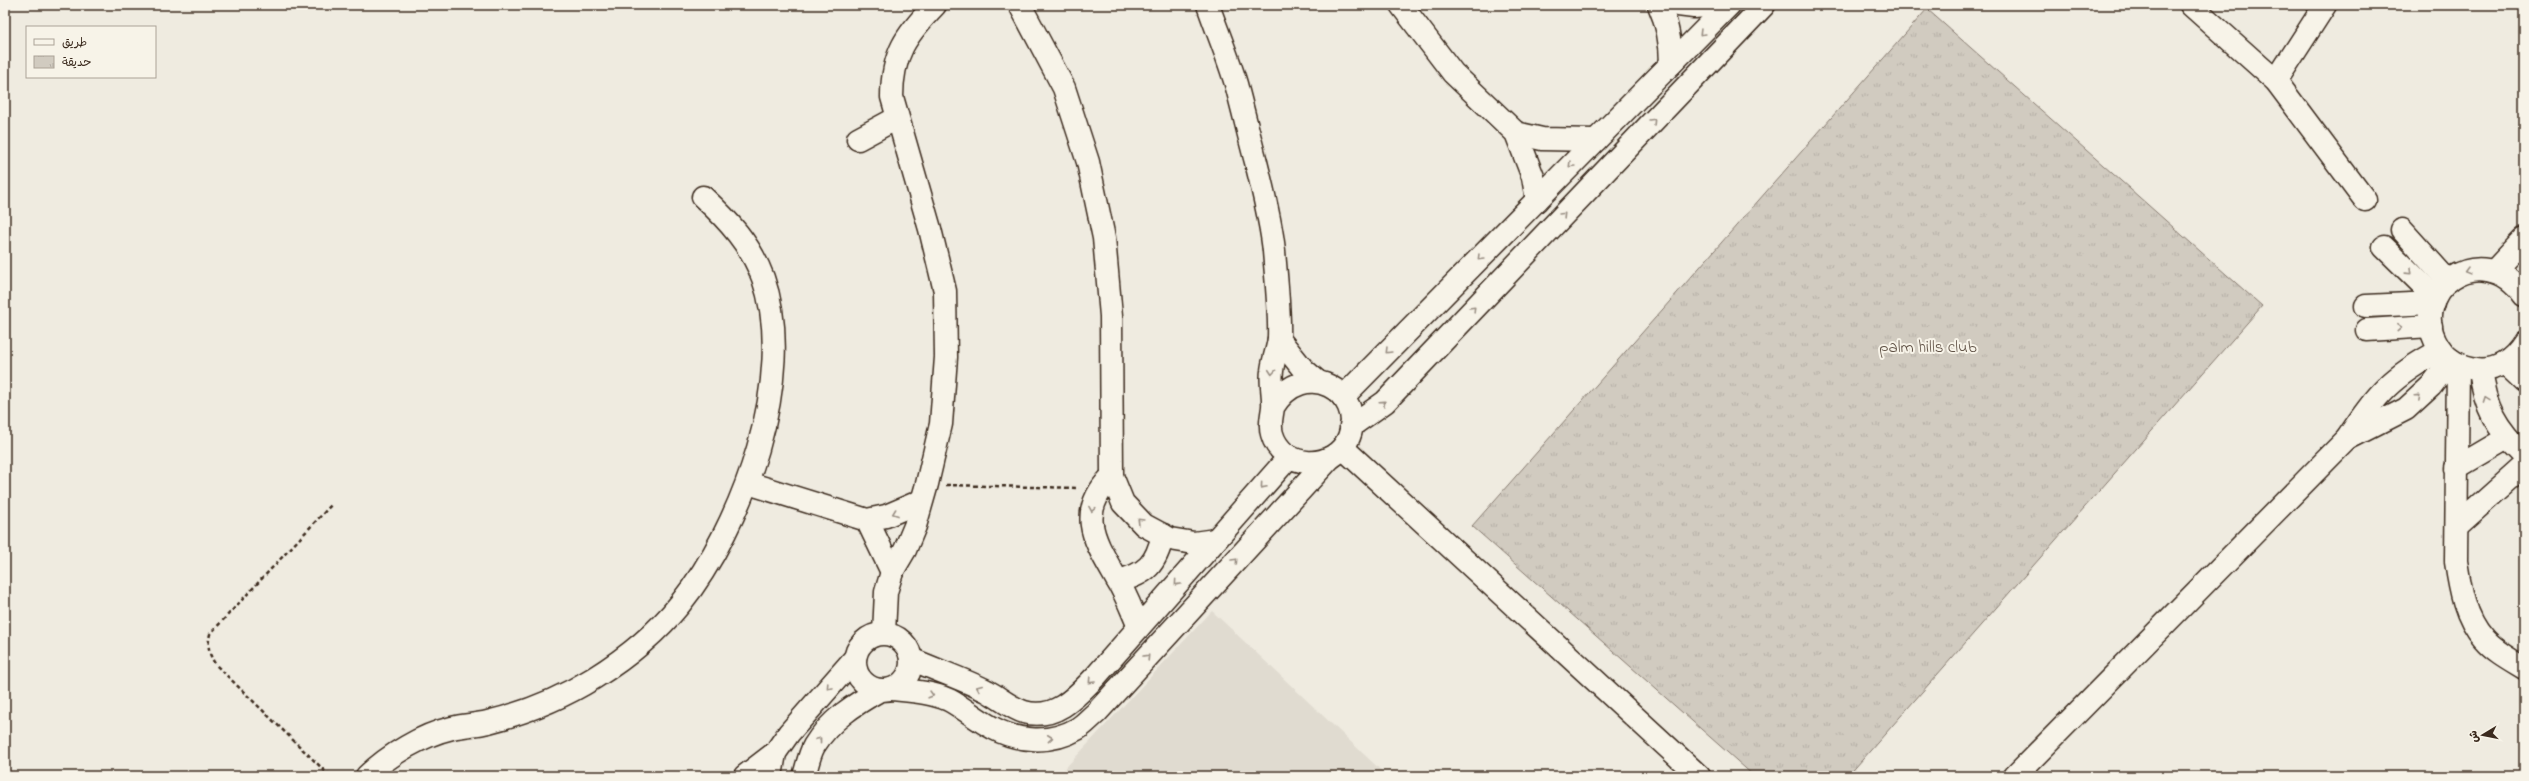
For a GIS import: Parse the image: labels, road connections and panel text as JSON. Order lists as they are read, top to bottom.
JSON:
{
  "parks": ["palm hills club"],
  "legend": ["طريق", "حديقة"],
  "north": "left"
}
